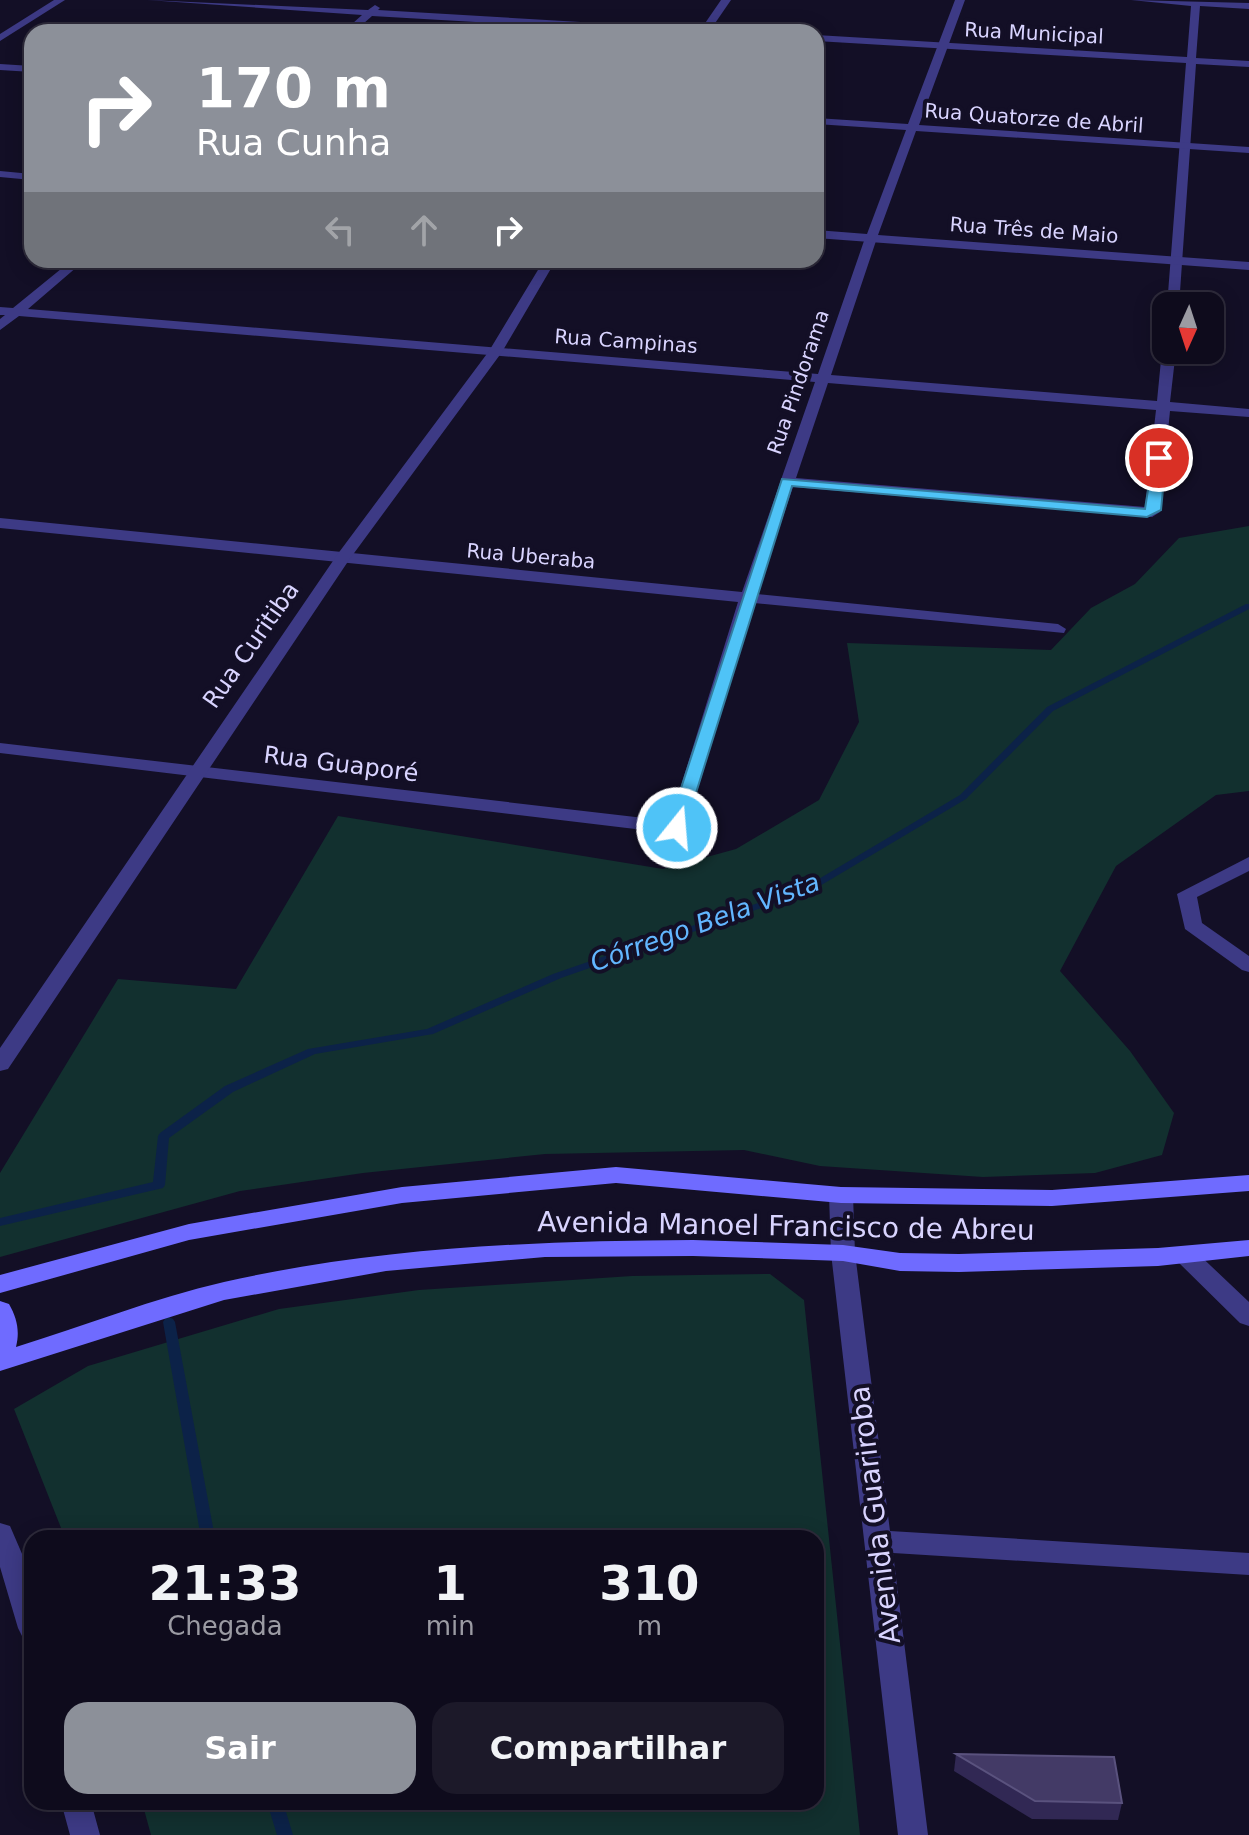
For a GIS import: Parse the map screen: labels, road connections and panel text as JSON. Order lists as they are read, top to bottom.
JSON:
{
  "streets": {
    "main road": ["Avenida Manoel Francisco de Abreu"],
    "street": [
      "Rua Municipal",
      "Rua Quatorze de Abril",
      "Rua Três de Maio",
      "Rua Campinas",
      "Rua Pindorama",
      "Rua Uberaba",
      "Rua Curitiba",
      "Rua Guaporé",
      "Avenida Guariroba"
    ]
  },
  "crossings": [
    ["Rua Municipal", "Rua Pindorama"],
    ["Rua Quatorze de Abril", "Rua Pindorama"],
    ["Rua Três de Maio", "Rua Pindorama"],
    ["Rua Campinas", "Rua Pindorama"],
    ["Rua Campinas", "Rua Curitiba"],
    ["Rua Pindorama", "Rua Uberaba"],
    ["Rua Pindorama", "Rua Guaporé"],
    ["Rua Uberaba", "Rua Curitiba"],
    ["Rua Curitiba", "Rua Guaporé"],
    ["Avenida Manoel Francisco de Abreu", "Avenida Guariroba"]
  ],
  "water": ["Córrego Bela Vista"],
  "north": "bottom",
  "page": {
    "turn": ["170 m", "Rua Cunha"],
    "eta": [
      "21:33",
      "Chegada",
      "1",
      "min",
      "310",
      "m"
    ],
    "buttons": ["Sair", "Compartilhar"]
  }
}
